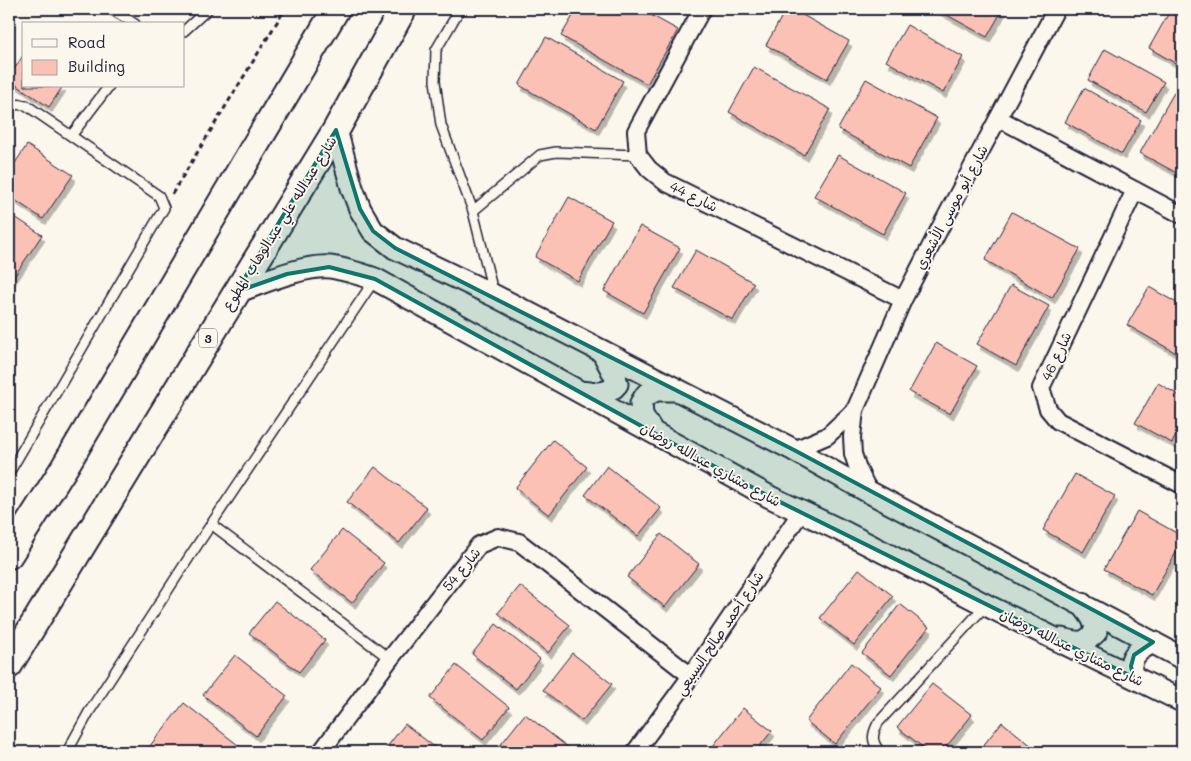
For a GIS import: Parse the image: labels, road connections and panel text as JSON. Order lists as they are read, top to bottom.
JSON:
{
  "streets": {
    "main road": ["شارع عبدالله علي عبدالوهاب المطوع", "3"],
    "street": [
      "شارع 44",
      "شارع أبو موسى الأشعري",
      "شارع 46",
      "شارع مشاري عبدالله روضان",
      "شارع 54",
      "شارع أحمد صالح السبيعي"
    ]
  },
  "crossings": [
    ["شارع 44", "شارع أبو موسى الأشعري"],
    ["شارع عبدالله علي عبدالوهاب المطوع", "شارع مشاري عبدالله روضان"],
    ["شارع مشاري عبدالله روضان", "شارع أحمد صالح السبيعي"],
    ["شارع 54", "شارع أحمد صالح السبيعي"]
  ],
  "legend": ["Road", "Building"]
}
